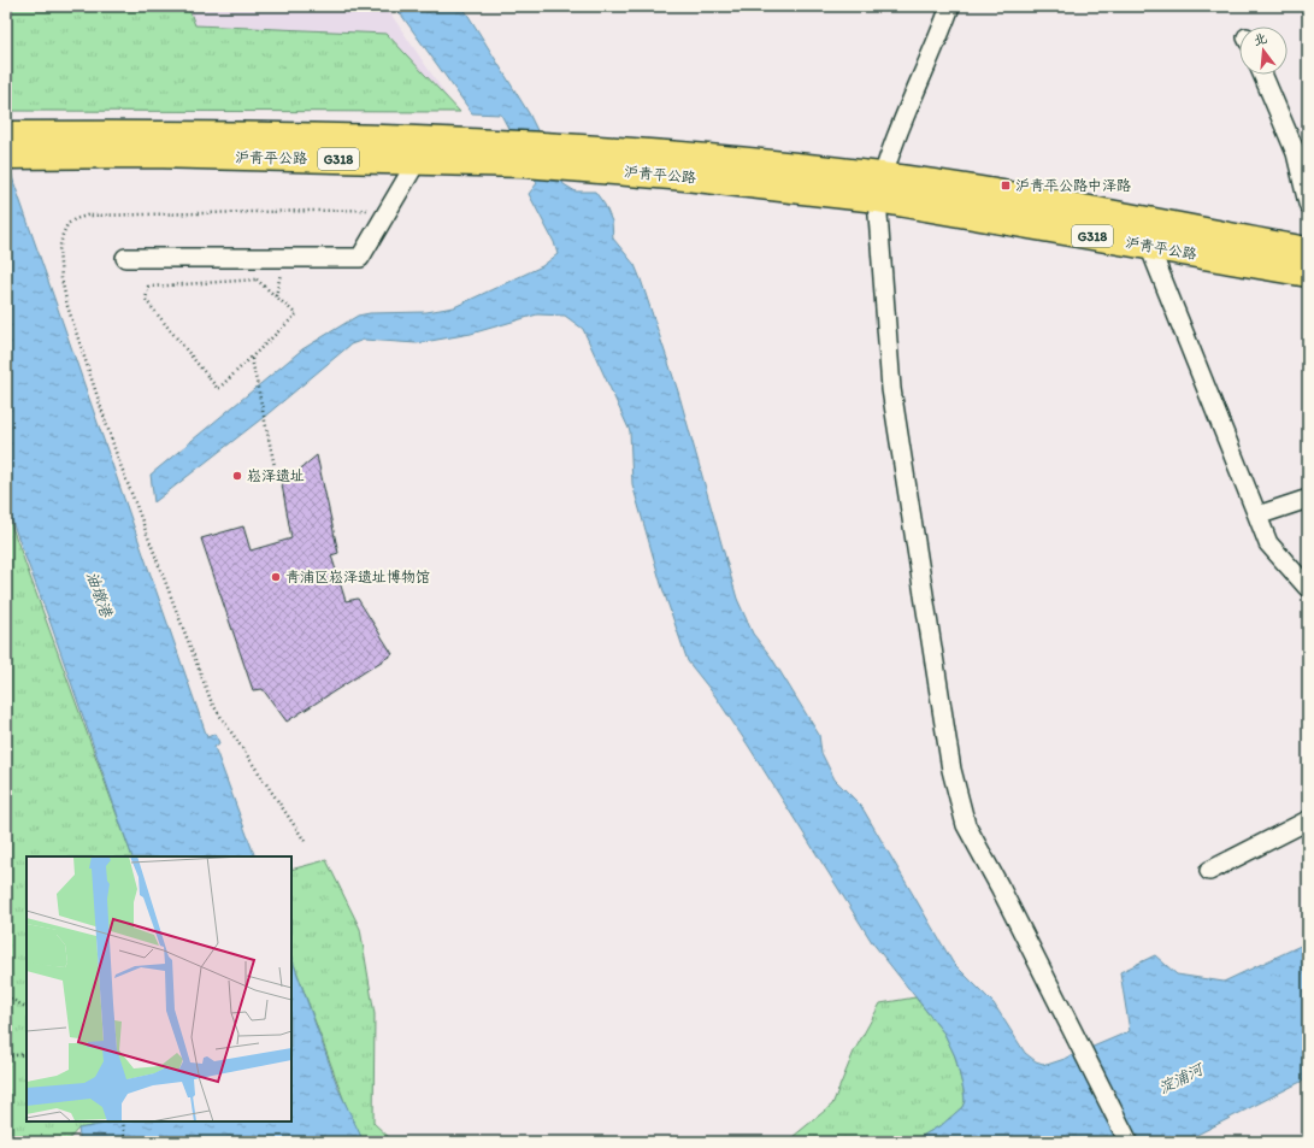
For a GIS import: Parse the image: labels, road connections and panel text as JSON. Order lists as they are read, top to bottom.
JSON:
{
  "streets": {
    "highway": ["沪青平公路", "G318"]
  },
  "water": ["油墩港", "淀浦河"],
  "places": {
    "transit": ["沪青平公路中泽路"],
    "other": ["崧泽遗址", "青浦区崧泽遗址博物馆"]
  },
  "north": "top"
}
